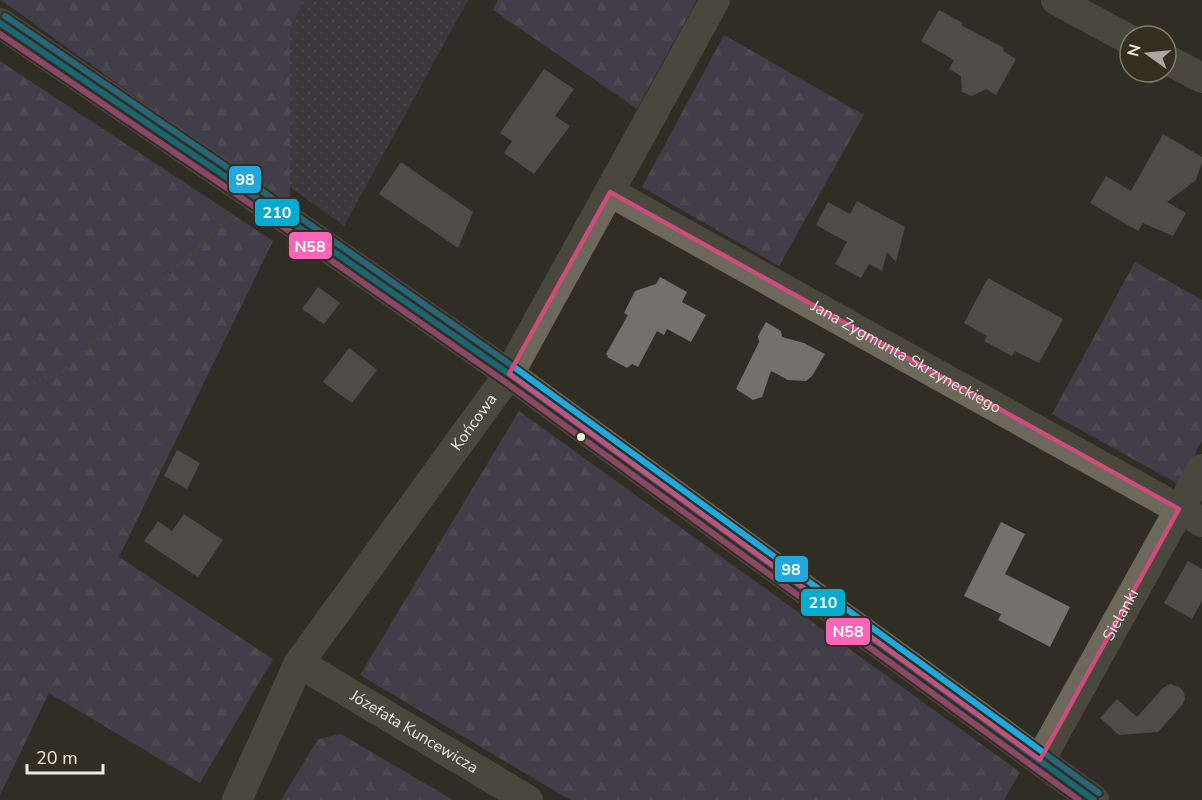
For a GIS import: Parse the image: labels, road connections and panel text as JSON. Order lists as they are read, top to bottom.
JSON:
{
  "streets": {
    "street": [
      "Jana Zygmunta Skrzyneckiego",
      "Końcowa",
      "Sielanki",
      "Józefata Kuncewicza"
    ]
  },
  "crossings": [
    ["Jana Zygmunta Skrzyneckiego", "Końcowa"],
    ["Jana Zygmunta Skrzyneckiego", "Sielanki"],
    ["Końcowa", "Józefata Kuncewicza"]
  ],
  "lines": ["transit line 98", "transit line 210", "transit line N58"],
  "scale_bar": "20 m",
  "north": "left"
}
